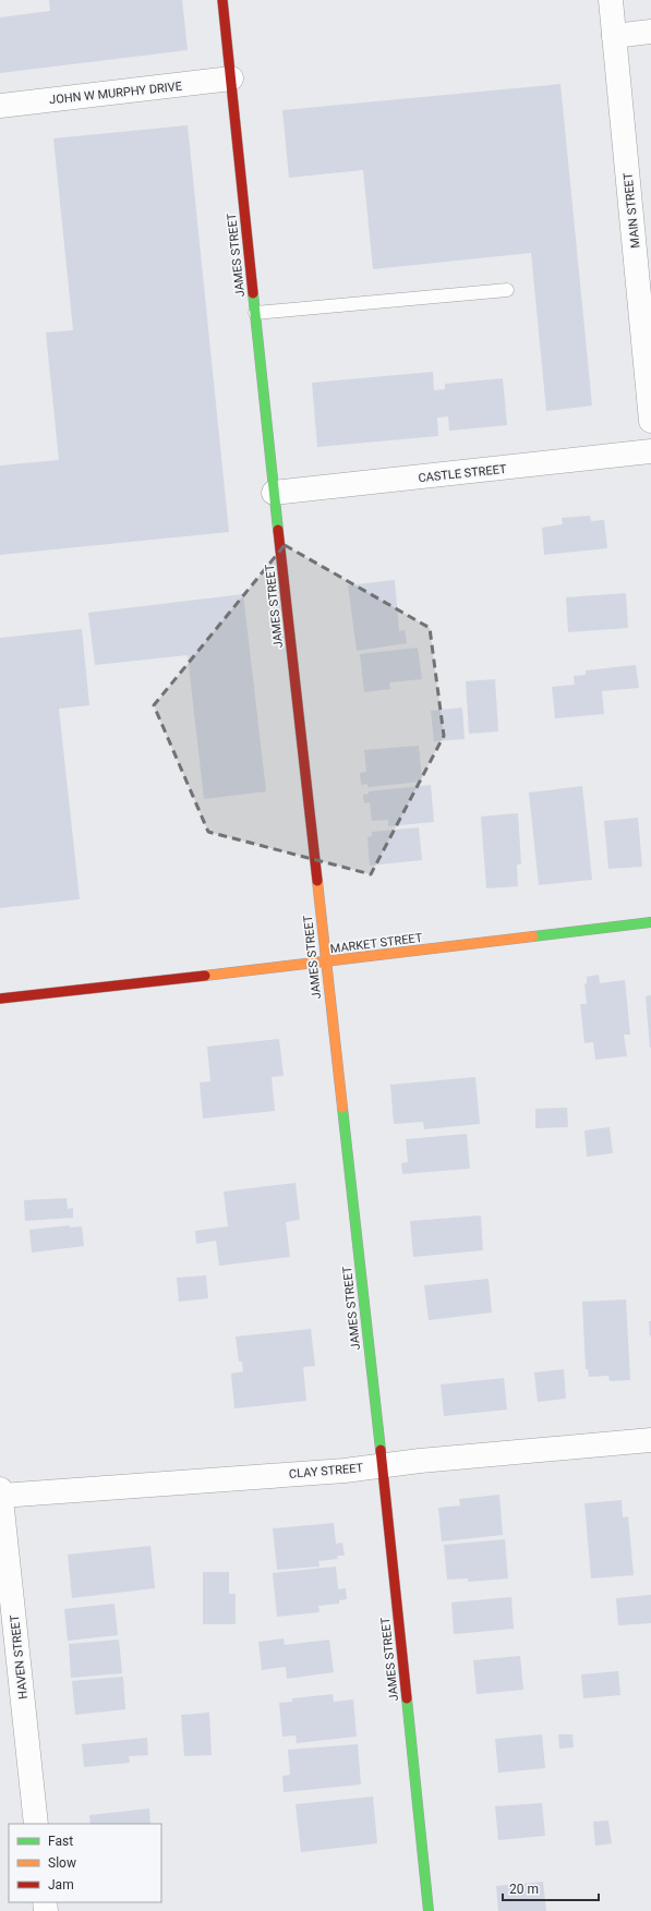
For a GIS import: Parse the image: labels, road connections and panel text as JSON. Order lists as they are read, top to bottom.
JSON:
{
  "streets": {
    "street": [
      "JOHN W MURPHY DRIVE",
      "MAIN STREET",
      "JAMES STREET",
      "CASTLE STREET",
      "MARKET STREET",
      "CLAY STREET",
      "HAVEN STREET"
    ]
  },
  "crossings": [
    ["JOHN W MURPHY DRIVE", "JAMES STREET"],
    ["JAMES STREET", "CASTLE STREET"],
    ["JAMES STREET", "MARKET STREET"],
    ["JAMES STREET", "CLAY STREET"],
    ["CLAY STREET", "HAVEN STREET"]
  ],
  "legend": ["Fast", "Slow", "Jam"],
  "scale_bar": "20 m"
}
